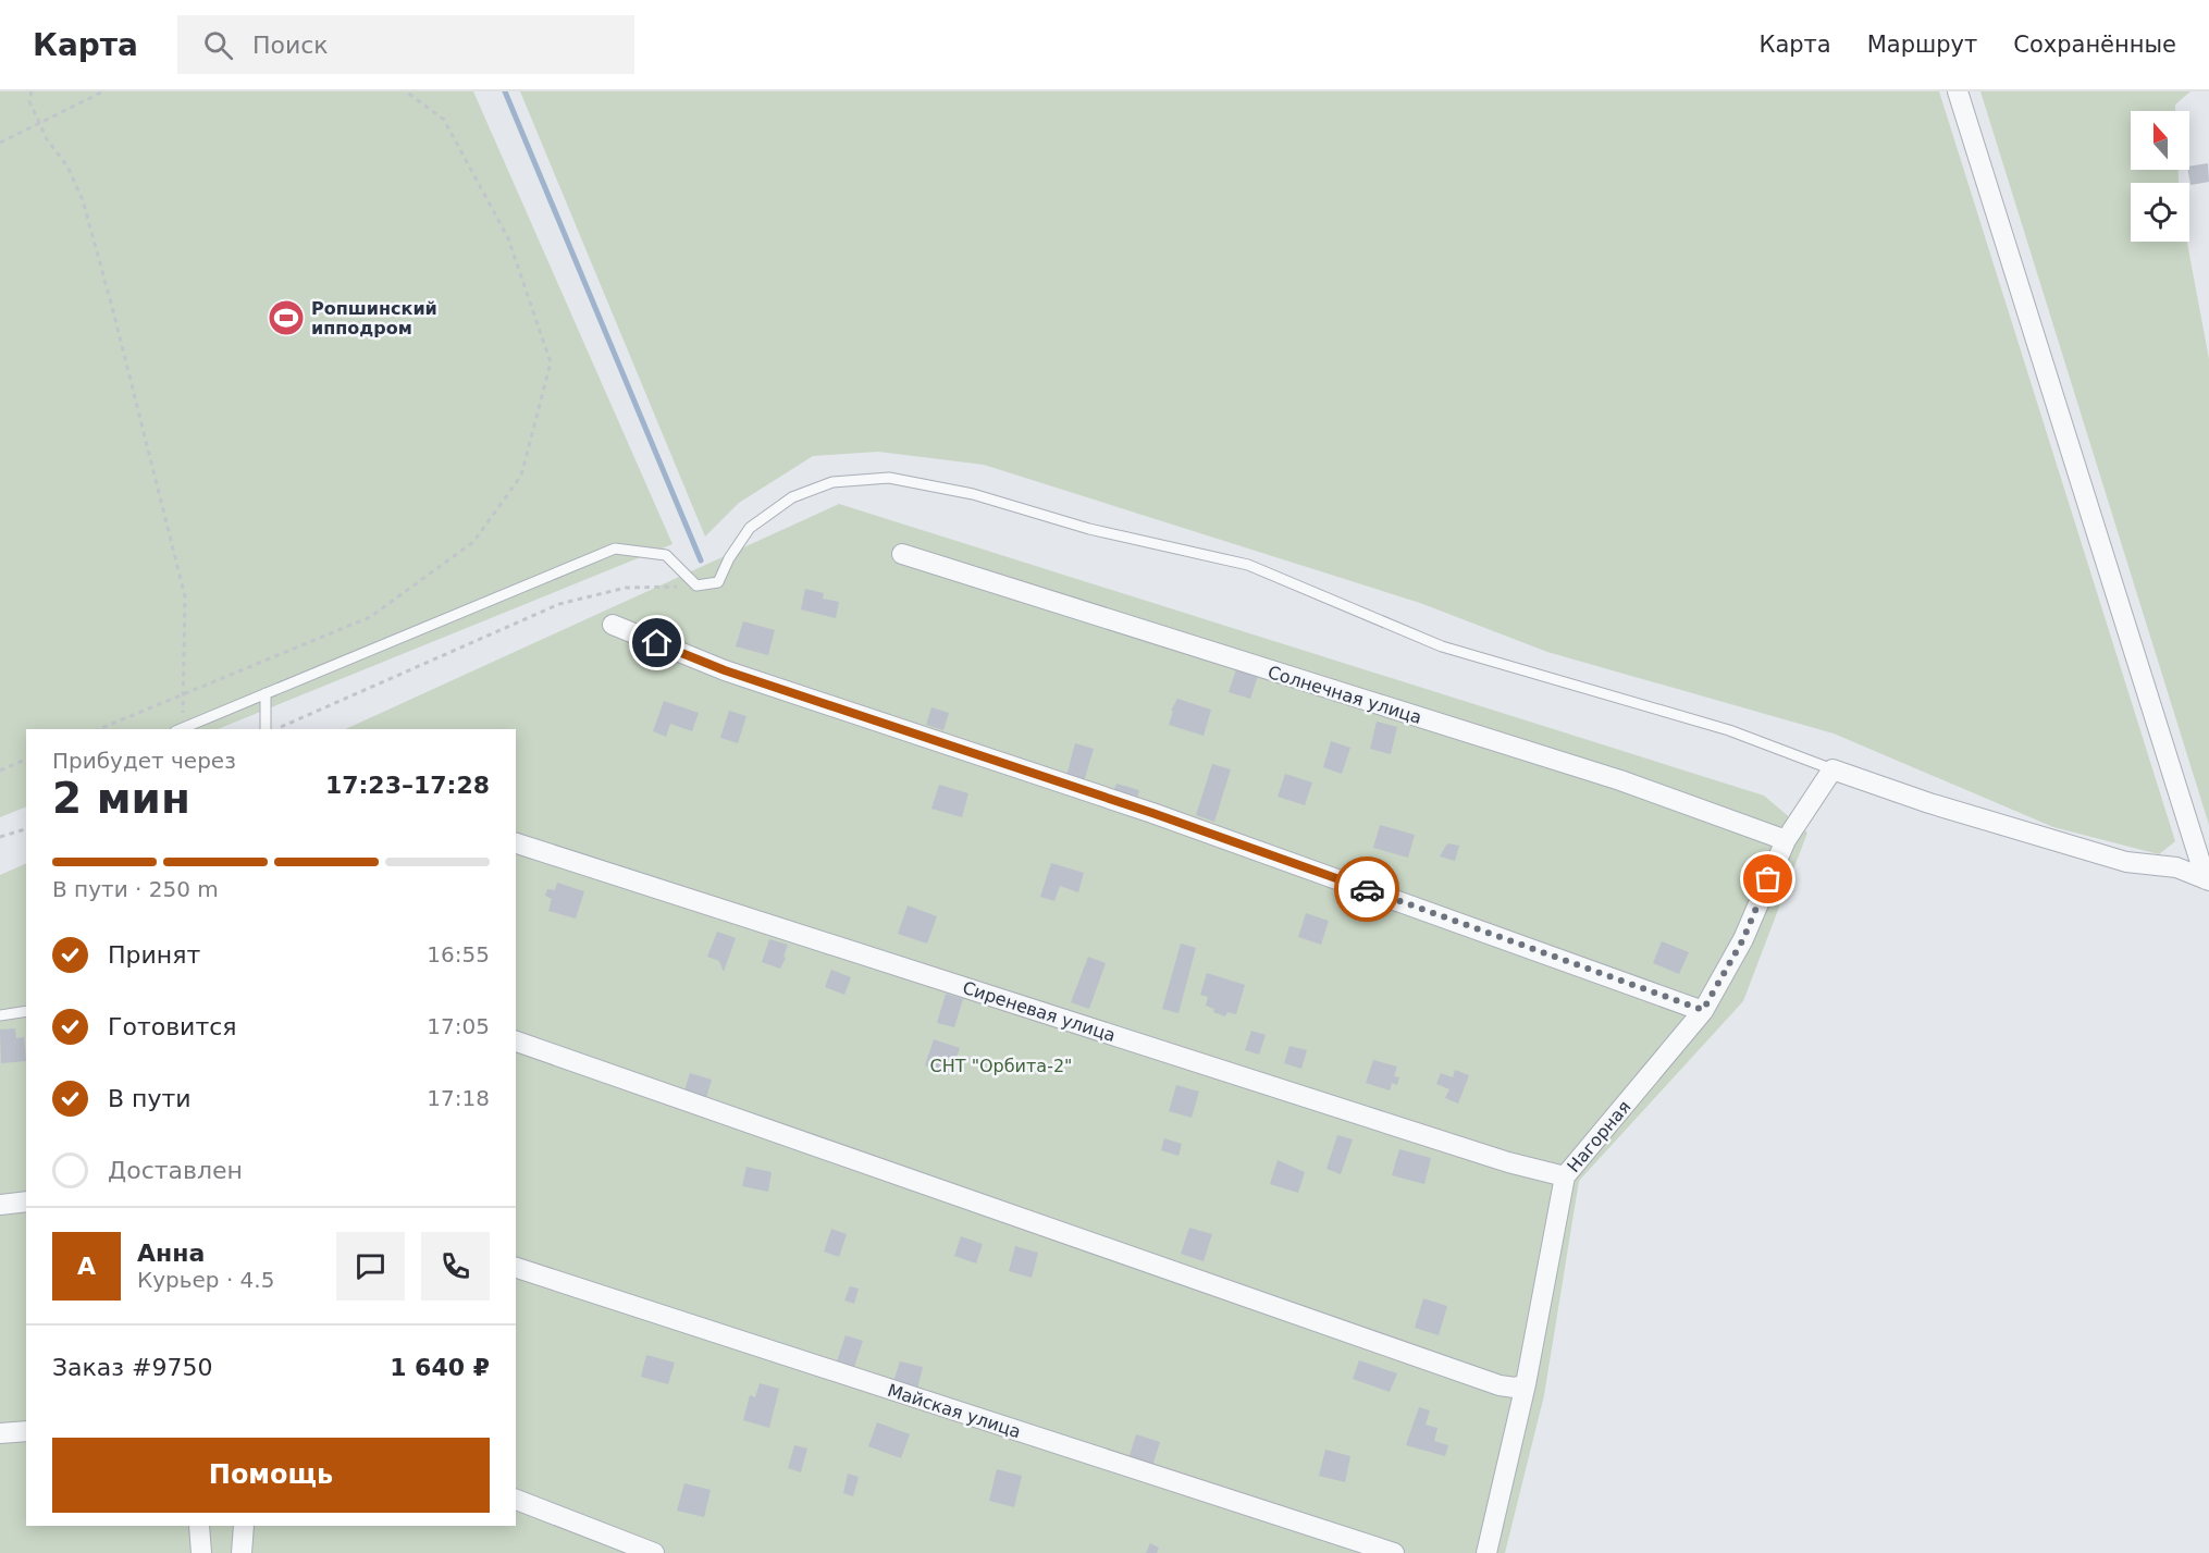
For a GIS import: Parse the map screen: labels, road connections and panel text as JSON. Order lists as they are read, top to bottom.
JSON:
{
  "streets": {
    "street": [
      "Солнечная улица",
      "Сиреневая улица",
      "Нагорная",
      "Майская улица"
    ]
  },
  "crossings": [
    ["Солнечная улица", "Нагорная"],
    ["Сиреневая улица", "Нагорная"]
  ],
  "parks": ["СНТ \"Орбита-2\""],
  "places": {
    "sports": ["Ропшинский ипподром"]
  },
  "north": "top",
  "page": {
    "header": "Карта",
    "search": "Поиск",
    "nav": ["Карта", "Маршрут", "Сохранённые"],
    "heading": ["2 мин", "Прибудет через", "17:23–17:28"],
    "panel": [
      "Анна",
      "Курьер · 4.5",
      "Заказ #9750",
      "1 640 ₽"
    ],
    "bar": "В пути · 250 m",
    "list": [
      ["Принят", "16:55"],
      ["Готовится", "17:05"],
      ["В пути", "17:18"],
      "Доставлен"
    ],
    "round": "А",
    "buttons": "Помощь"
  }
}
